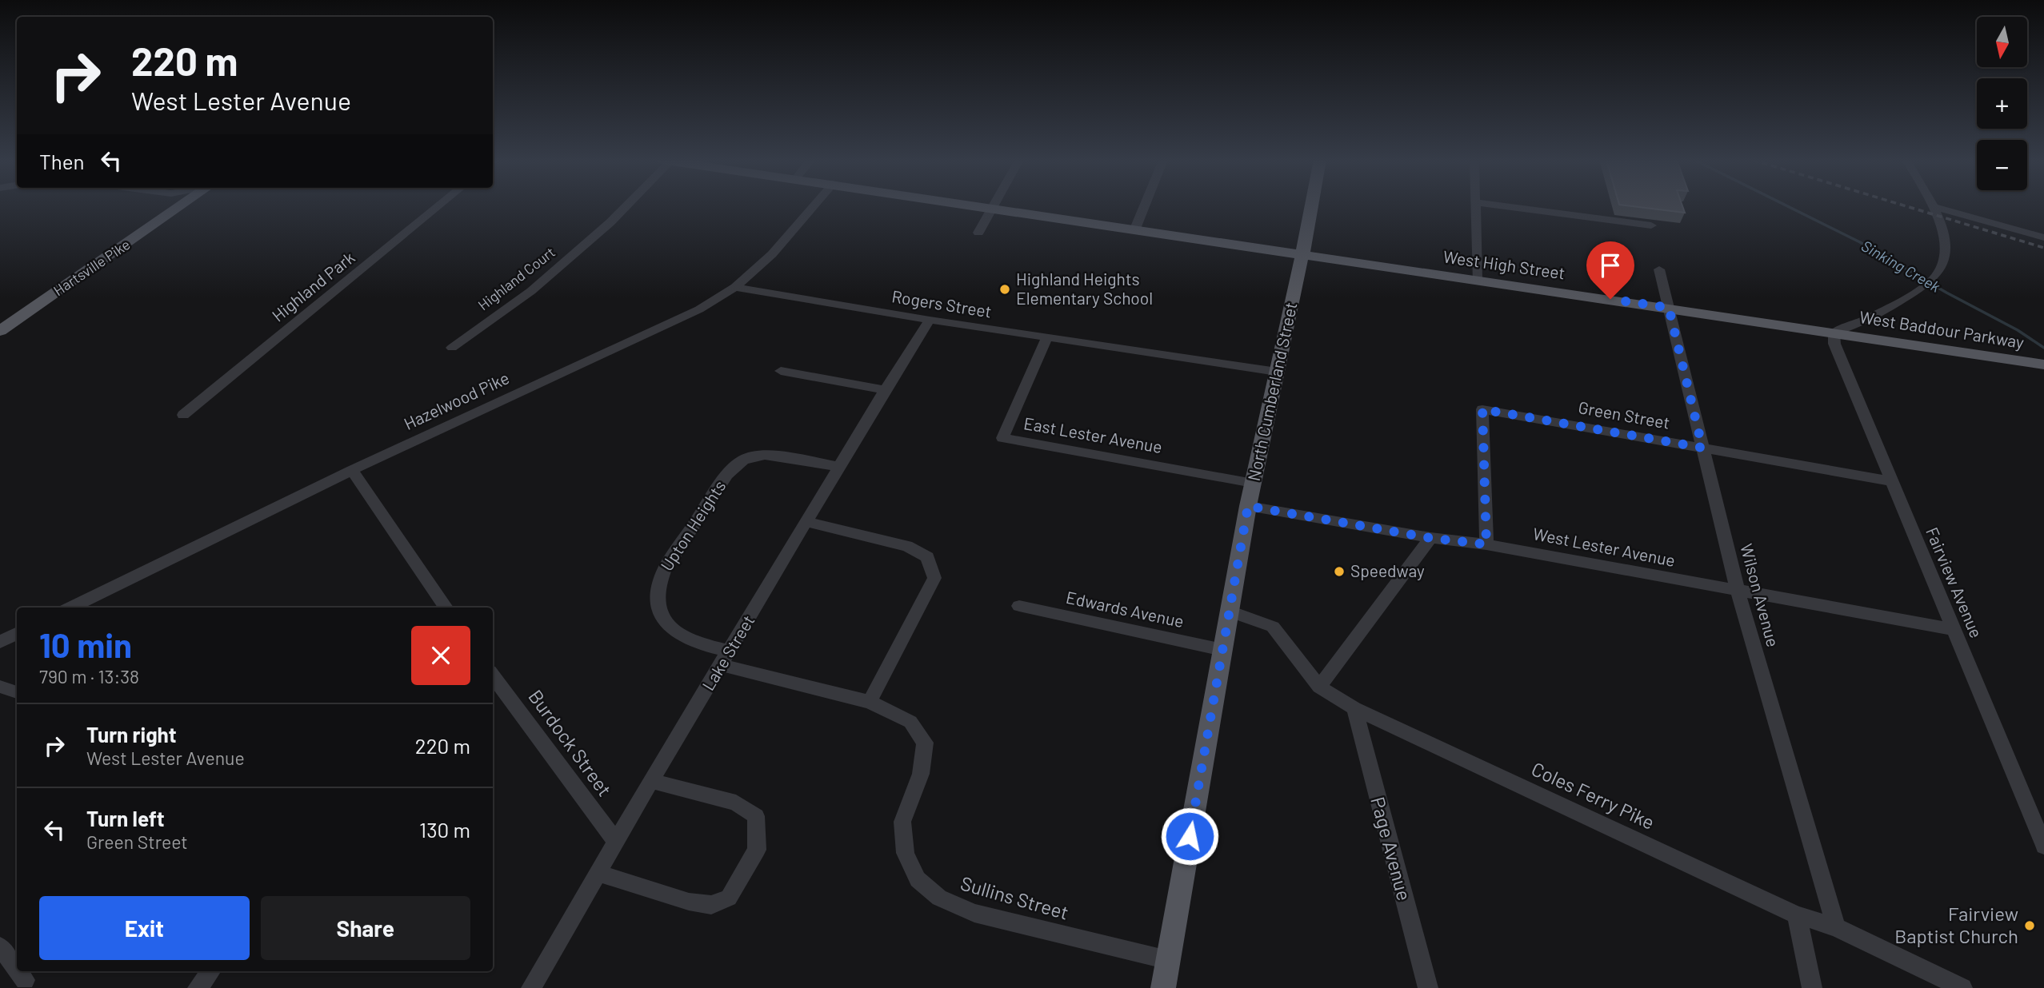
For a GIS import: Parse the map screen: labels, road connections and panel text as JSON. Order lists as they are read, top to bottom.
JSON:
{
  "streets": {
    "main road": [
      "West High Street",
      "Hartsville Pike",
      "West Baddour Parkway",
      "North Cumberland Street"
    ],
    "street": [
      "Highland Court",
      "Highland Park",
      "Rogers Street",
      "Hazelwood Pike",
      "Green Street",
      "East Lester Avenue",
      "Upton Heights",
      "West Lester Avenue",
      "Fairview Avenue",
      "Wilson Avenue",
      "Edwards Avenue",
      "Lake Street",
      "Burdock Street",
      "Coles Ferry Pike",
      "Page Avenue",
      "Sullins Street"
    ]
  },
  "crossings": [
    ["West High Street", "West Baddour Parkway"],
    ["West High Street", "North Cumberland Street"],
    ["West High Street", "Fairview Avenue"],
    ["West High Street", "Wilson Avenue"],
    ["Rogers Street", "North Cumberland Street"],
    ["Rogers Street", "Hazelwood Pike"],
    ["Rogers Street", "East Lester Avenue"],
    ["Rogers Street", "Lake Street"],
    ["West Baddour Parkway", "Fairview Avenue"],
    ["North Cumberland Street", "East Lester Avenue"],
    ["North Cumberland Street", "West Lester Avenue"],
    ["North Cumberland Street", "Edwards Avenue"],
    ["North Cumberland Street", "Coles Ferry Pike"],
    ["North Cumberland Street", "Sullins Street"],
    ["Green Street", "West Lester Avenue"],
    ["Green Street", "Fairview Avenue"],
    ["Green Street", "Wilson Avenue"],
    ["Upton Heights", "Lake Street"],
    ["Upton Heights", "Sullins Street"],
    ["West Lester Avenue", "Fairview Avenue"],
    ["West Lester Avenue", "Wilson Avenue"],
    ["Wilson Avenue", "Coles Ferry Pike"],
    ["Lake Street", "Burdock Street"],
    ["Lake Street", "Sullins Street"],
    ["Coles Ferry Pike", "Page Avenue"]
  ],
  "water": ["Sinking Creek"],
  "places": ["Highland Heights Elementary School", "Speedway", "Fairview Baptist Church"],
  "north": "bottom",
  "page": {
    "map_buttons": ["+", "−"],
    "turn": ["220 m", "West Lester Avenue"],
    "then": "Then",
    "heading": ["10 min", "790 m · 13:38"],
    "list": [
      {
        "name": "Turn right",
        "note": "West Lester Avenue",
        "value": "220 m"
      },
      {
        "name": "Turn left",
        "note": "Green Street",
        "value": "130 m"
      }
    ],
    "buttons": ["Exit", "Share"]
  }
}
